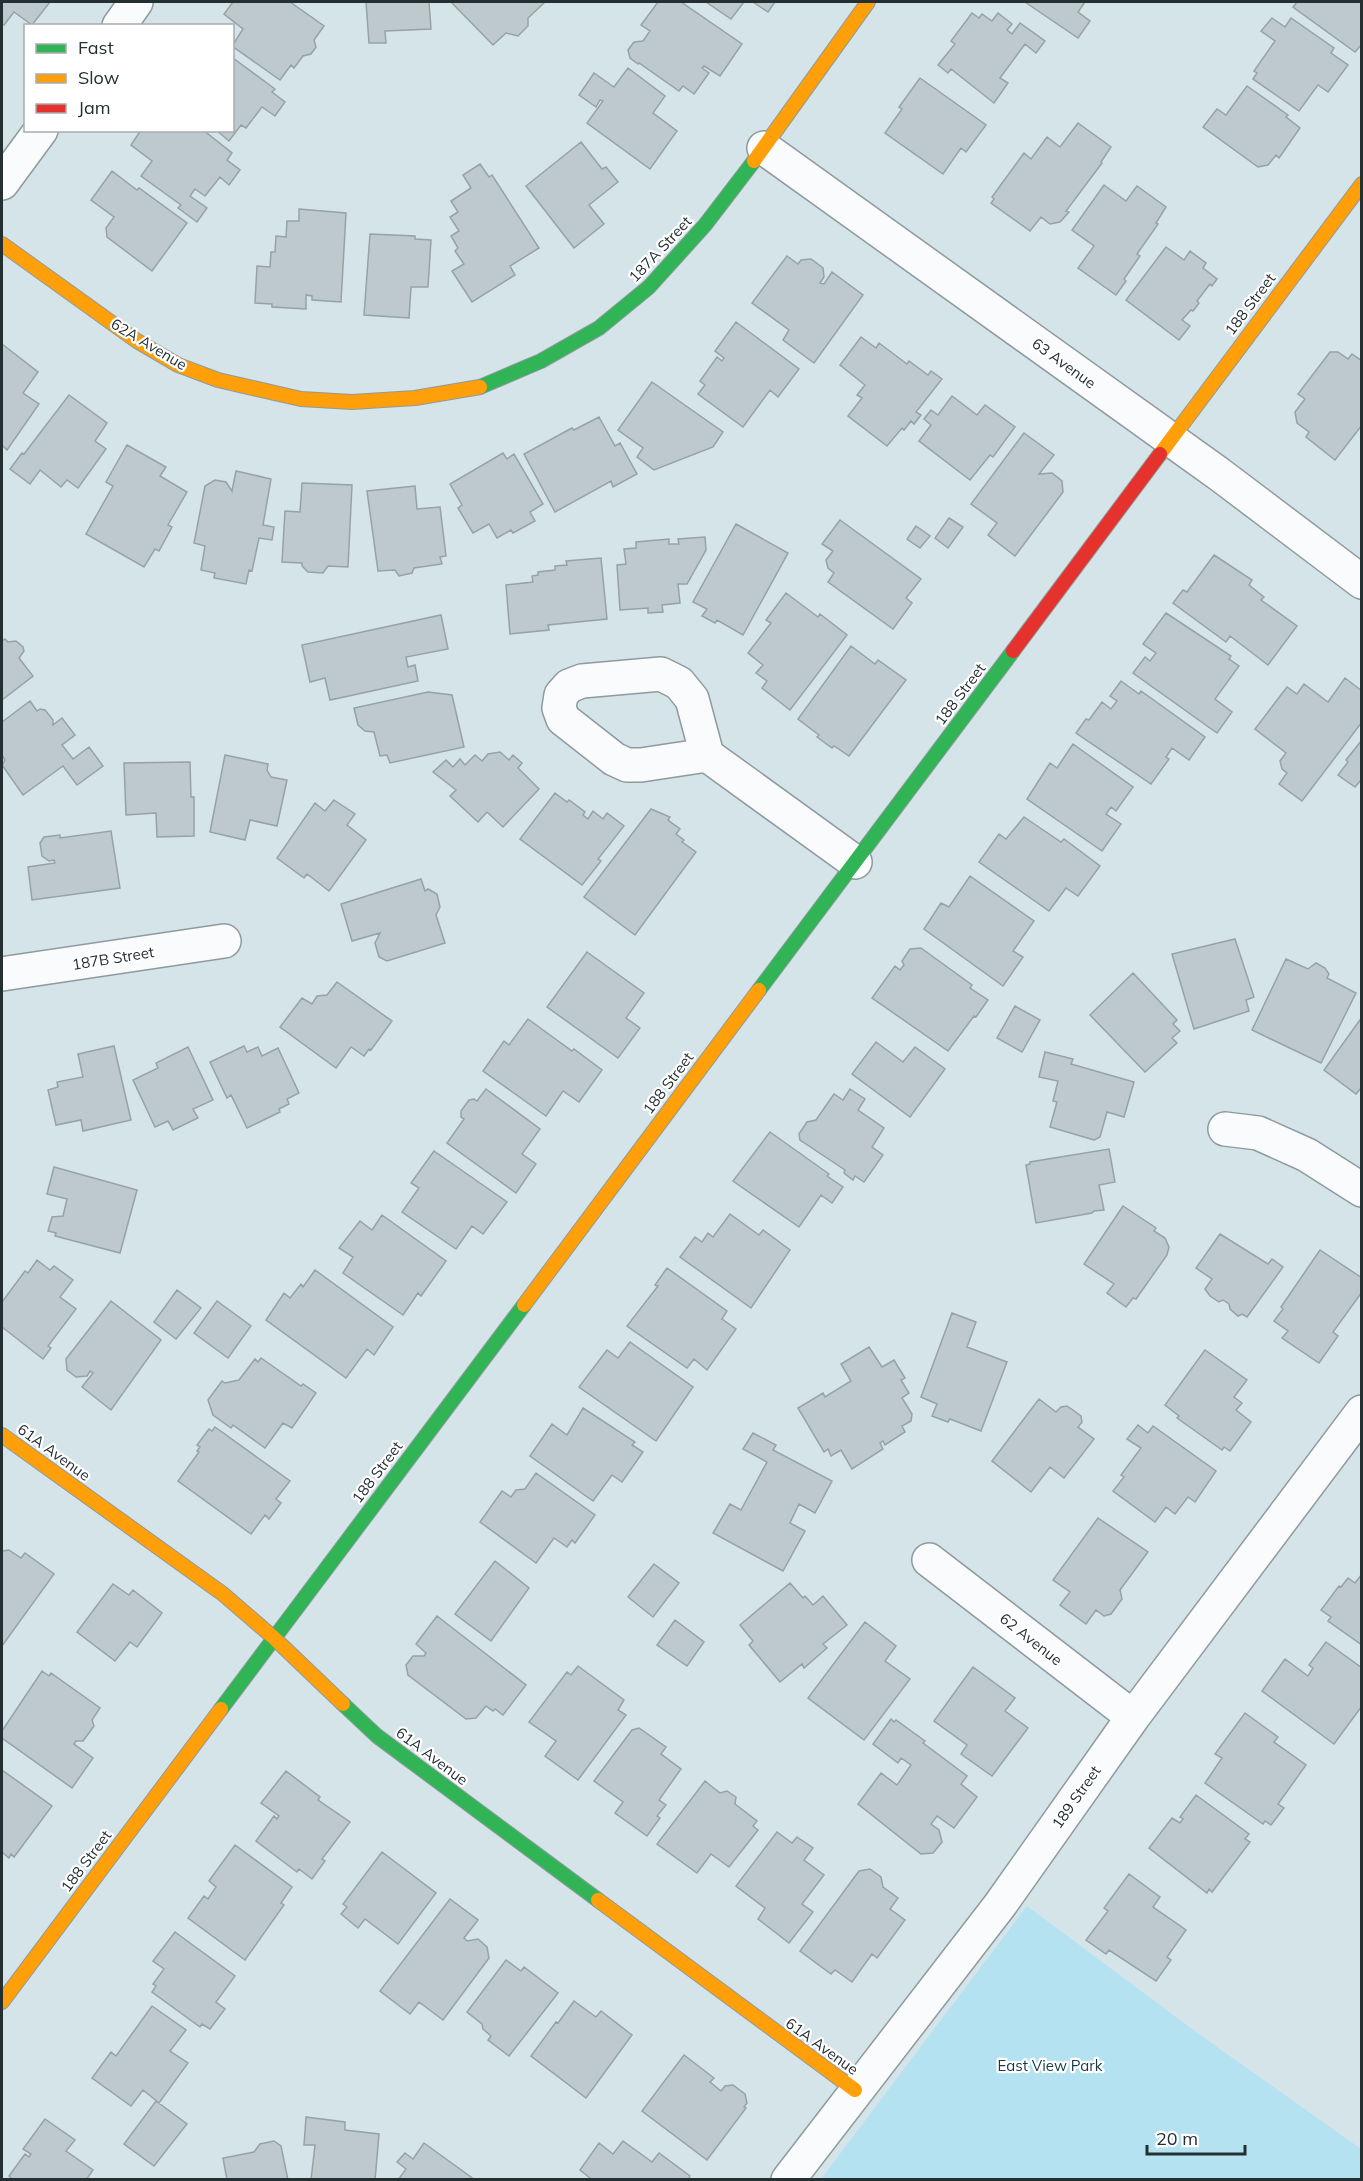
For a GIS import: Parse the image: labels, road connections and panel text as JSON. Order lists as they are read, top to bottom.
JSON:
{
  "streets": {
    "street": [
      "187A Street",
      "188 Street",
      "62A Avenue",
      "63 Avenue",
      "187B Street",
      "61A Avenue",
      "62 Avenue",
      "189 Street"
    ]
  },
  "crossings": [
    ["187A Street", "62A Avenue"],
    ["187A Street", "63 Avenue"],
    ["188 Street", "63 Avenue"],
    ["188 Street", "61A Avenue"],
    ["61A Avenue", "189 Street"],
    ["62 Avenue", "189 Street"]
  ],
  "parks": ["East View Park"],
  "legend": ["Fast", "Slow", "Jam"],
  "scale_bar": "20 m"
}
